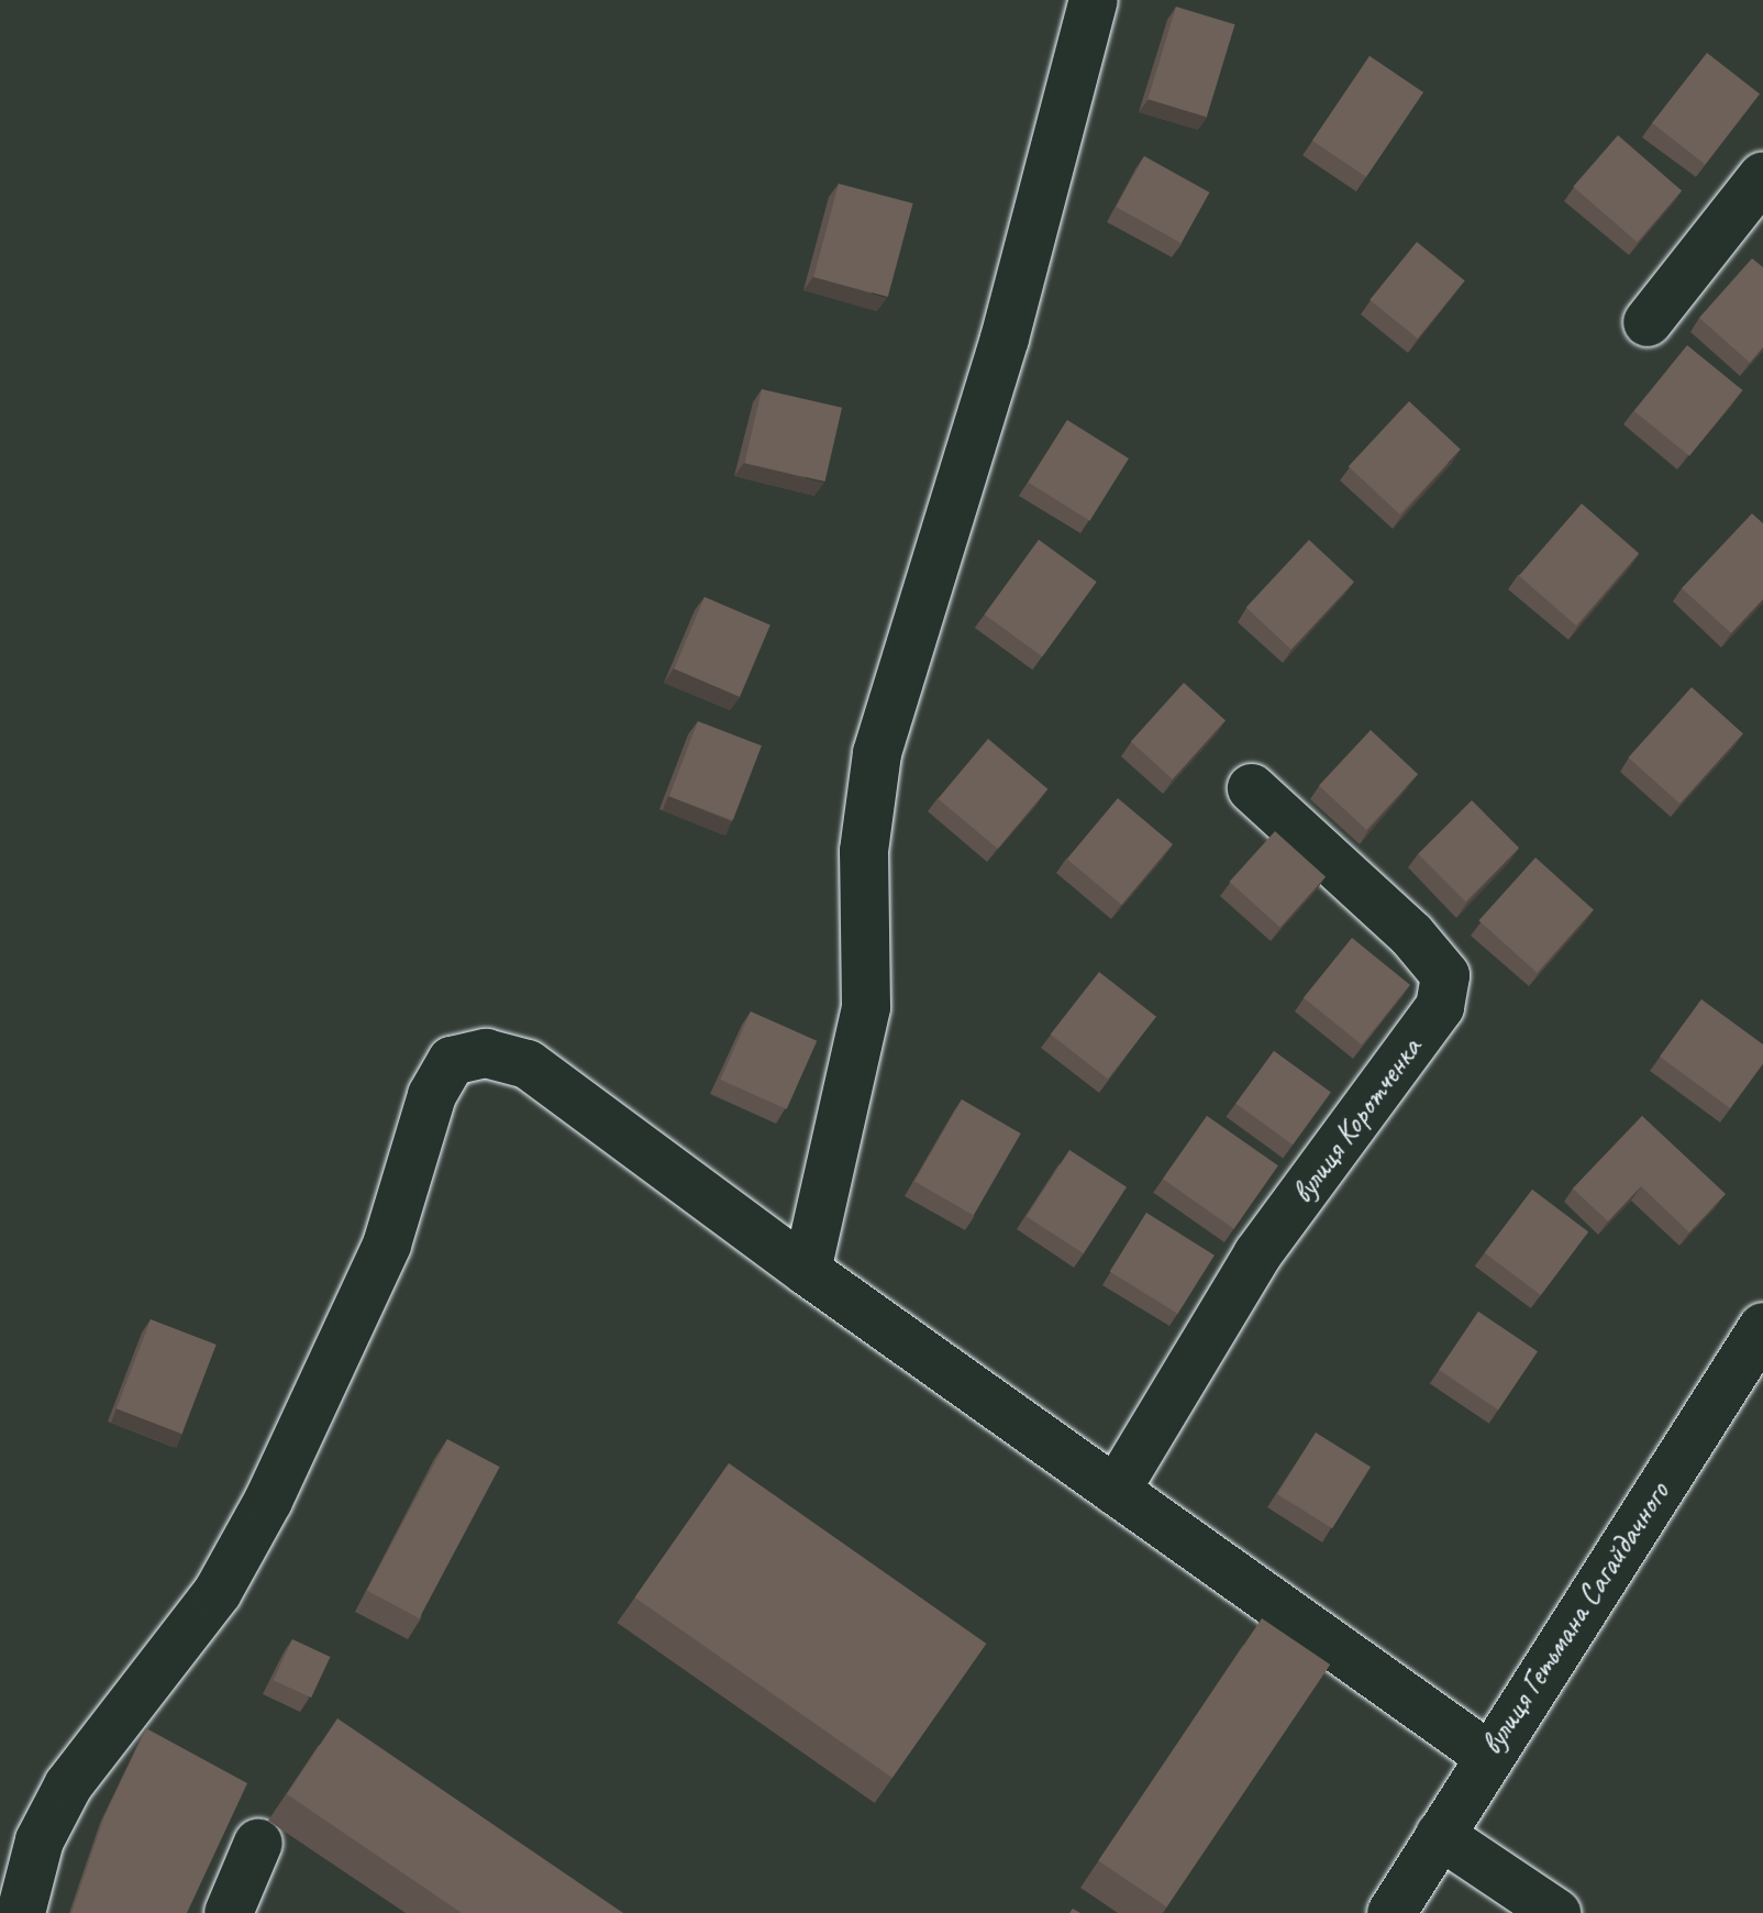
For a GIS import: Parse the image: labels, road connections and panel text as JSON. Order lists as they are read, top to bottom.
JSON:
{
  "streets": {
    "street": ["вулиця Коротченка", "вулиця Гетьмана Сагайдачного"]
  }
}
